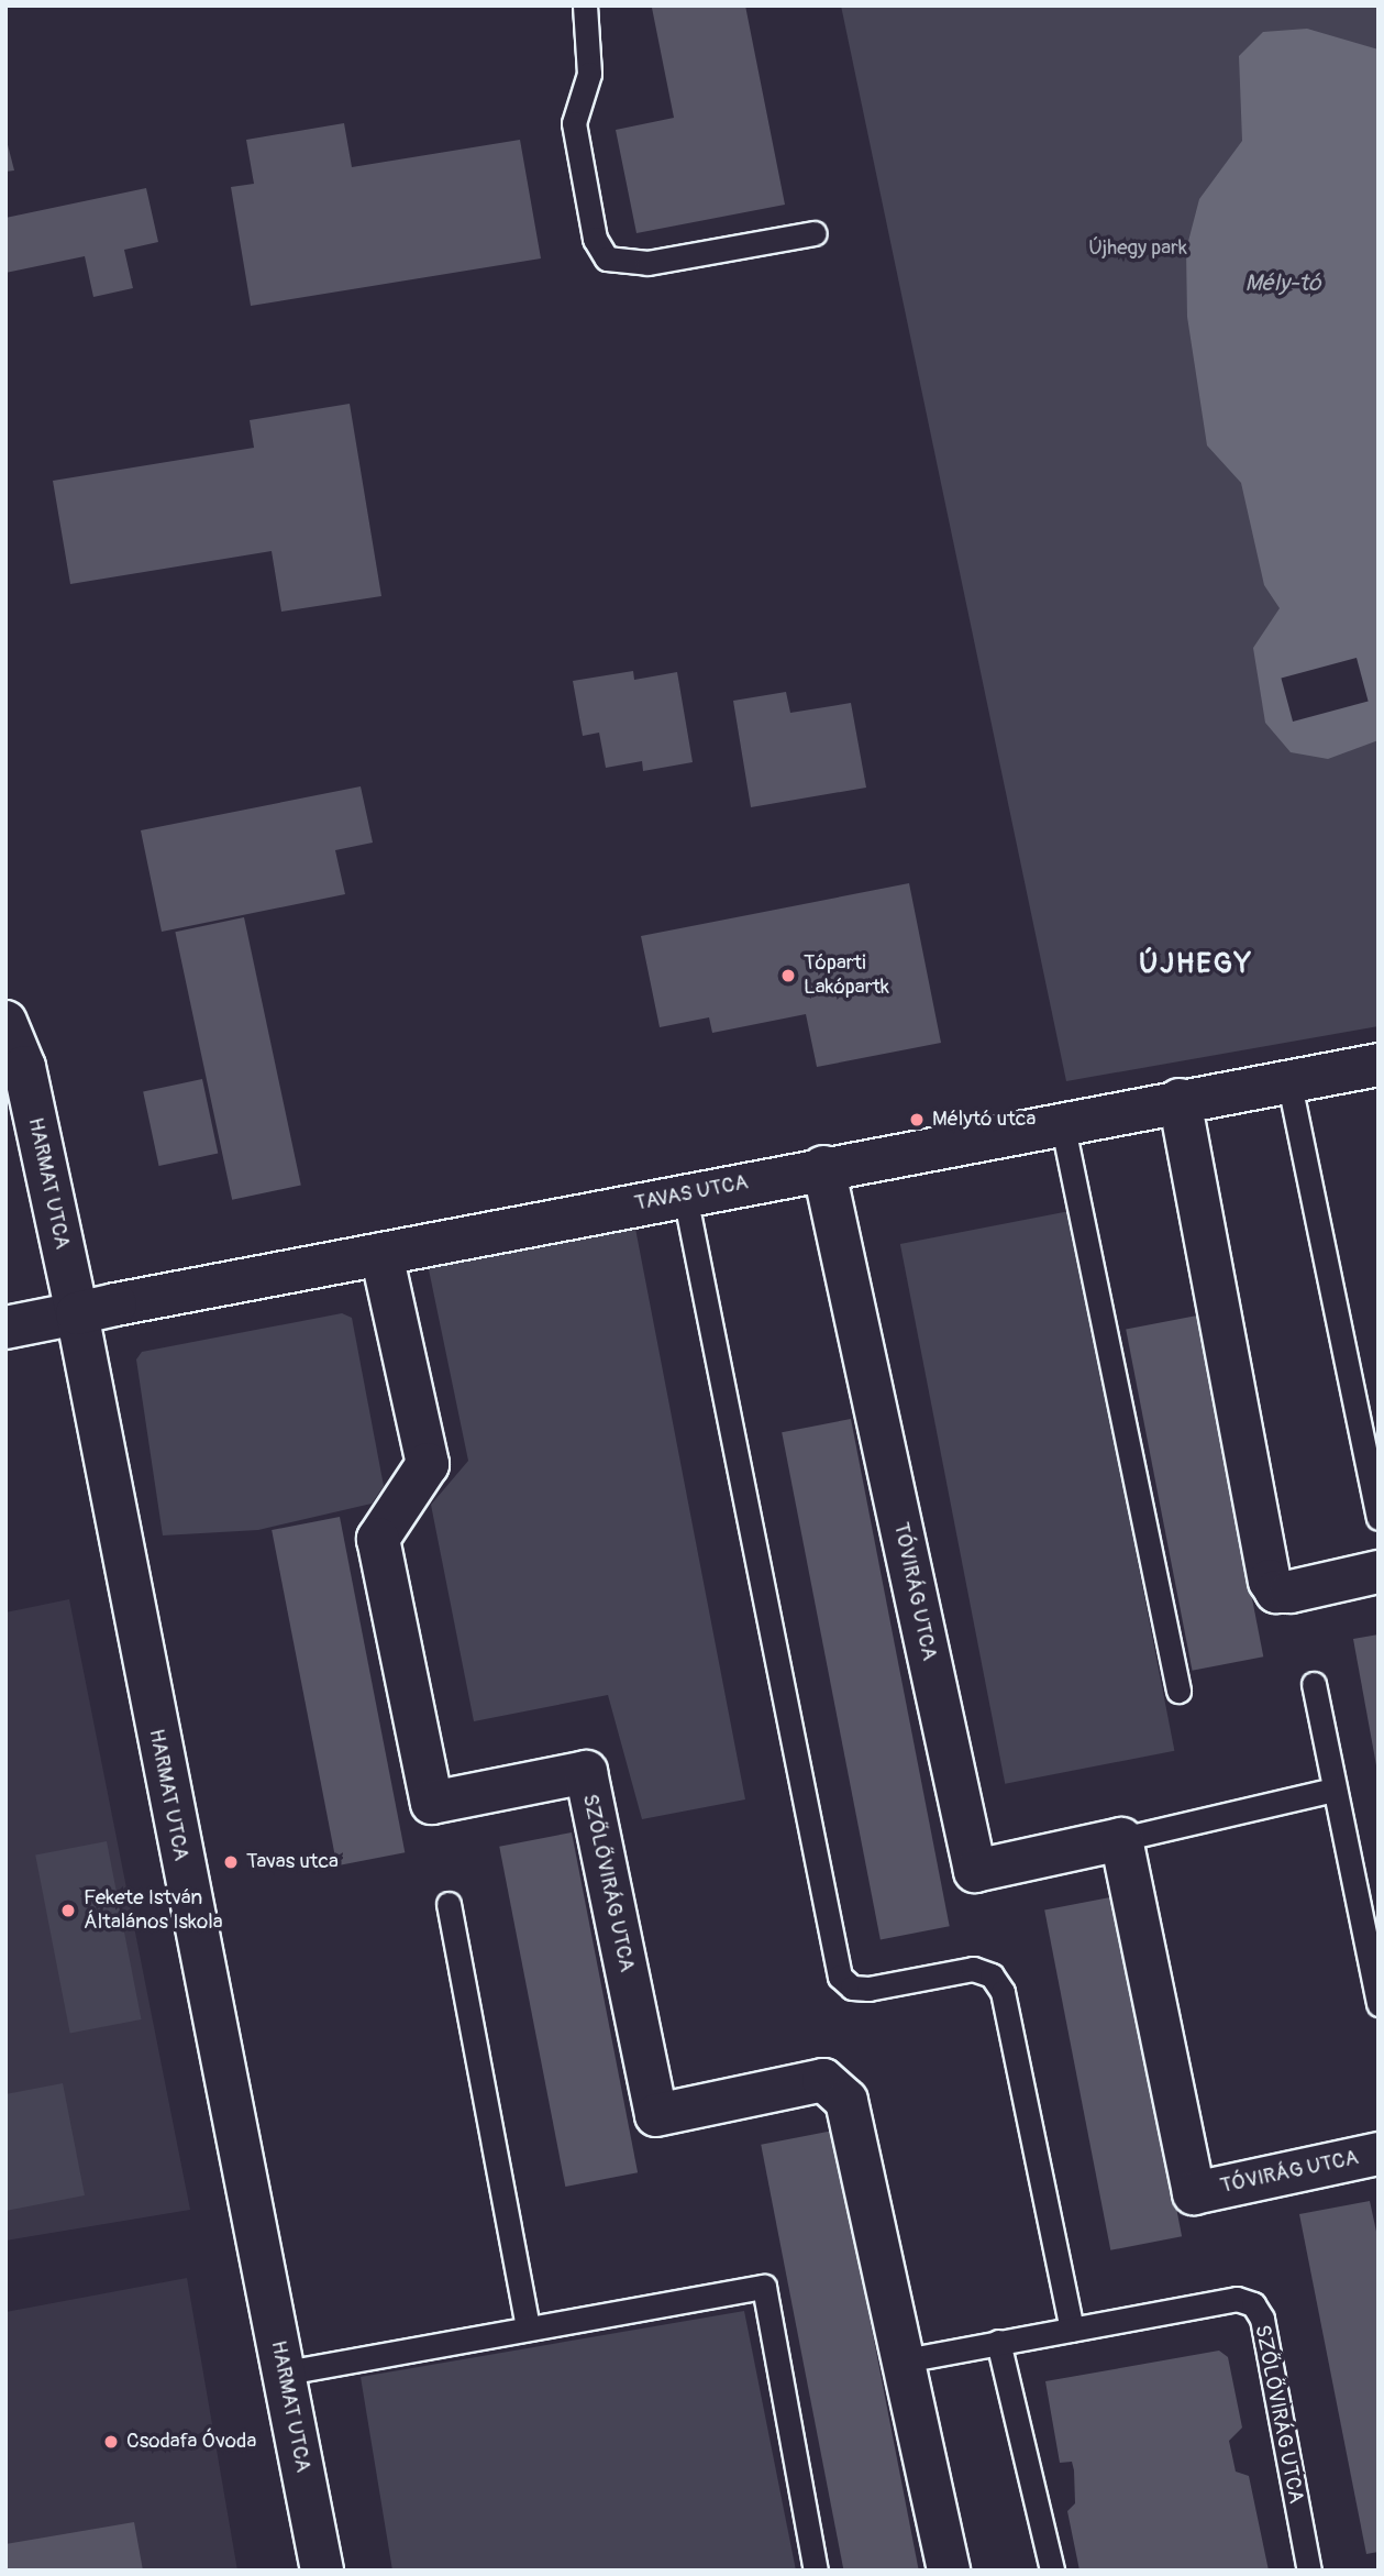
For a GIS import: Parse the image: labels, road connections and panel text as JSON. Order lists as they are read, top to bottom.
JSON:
{
  "streets": {
    "street": [
      "HARMAT UTCA",
      "TAVAS UTCA",
      "TÓVIRÁG UTCA",
      "SZŐLŐVIRÁG UTCA"
    ]
  },
  "crossings": [
    ["HARMAT UTCA", "TAVAS UTCA"],
    ["TAVAS UTCA", "TÓVIRÁG UTCA"],
    ["TAVAS UTCA", "SZŐLŐVIRÁG UTCA"]
  ],
  "districts": ["ÚJHEGY"],
  "water": ["Mély-tó"],
  "parks": ["Újhegy park"],
  "places": [
    "Tóparti Lakópartk",
    "Mélytó utca",
    "Tavas utca",
    "Fekete István Általános Iskola",
    "Csodafa Óvoda"
  ]
}
